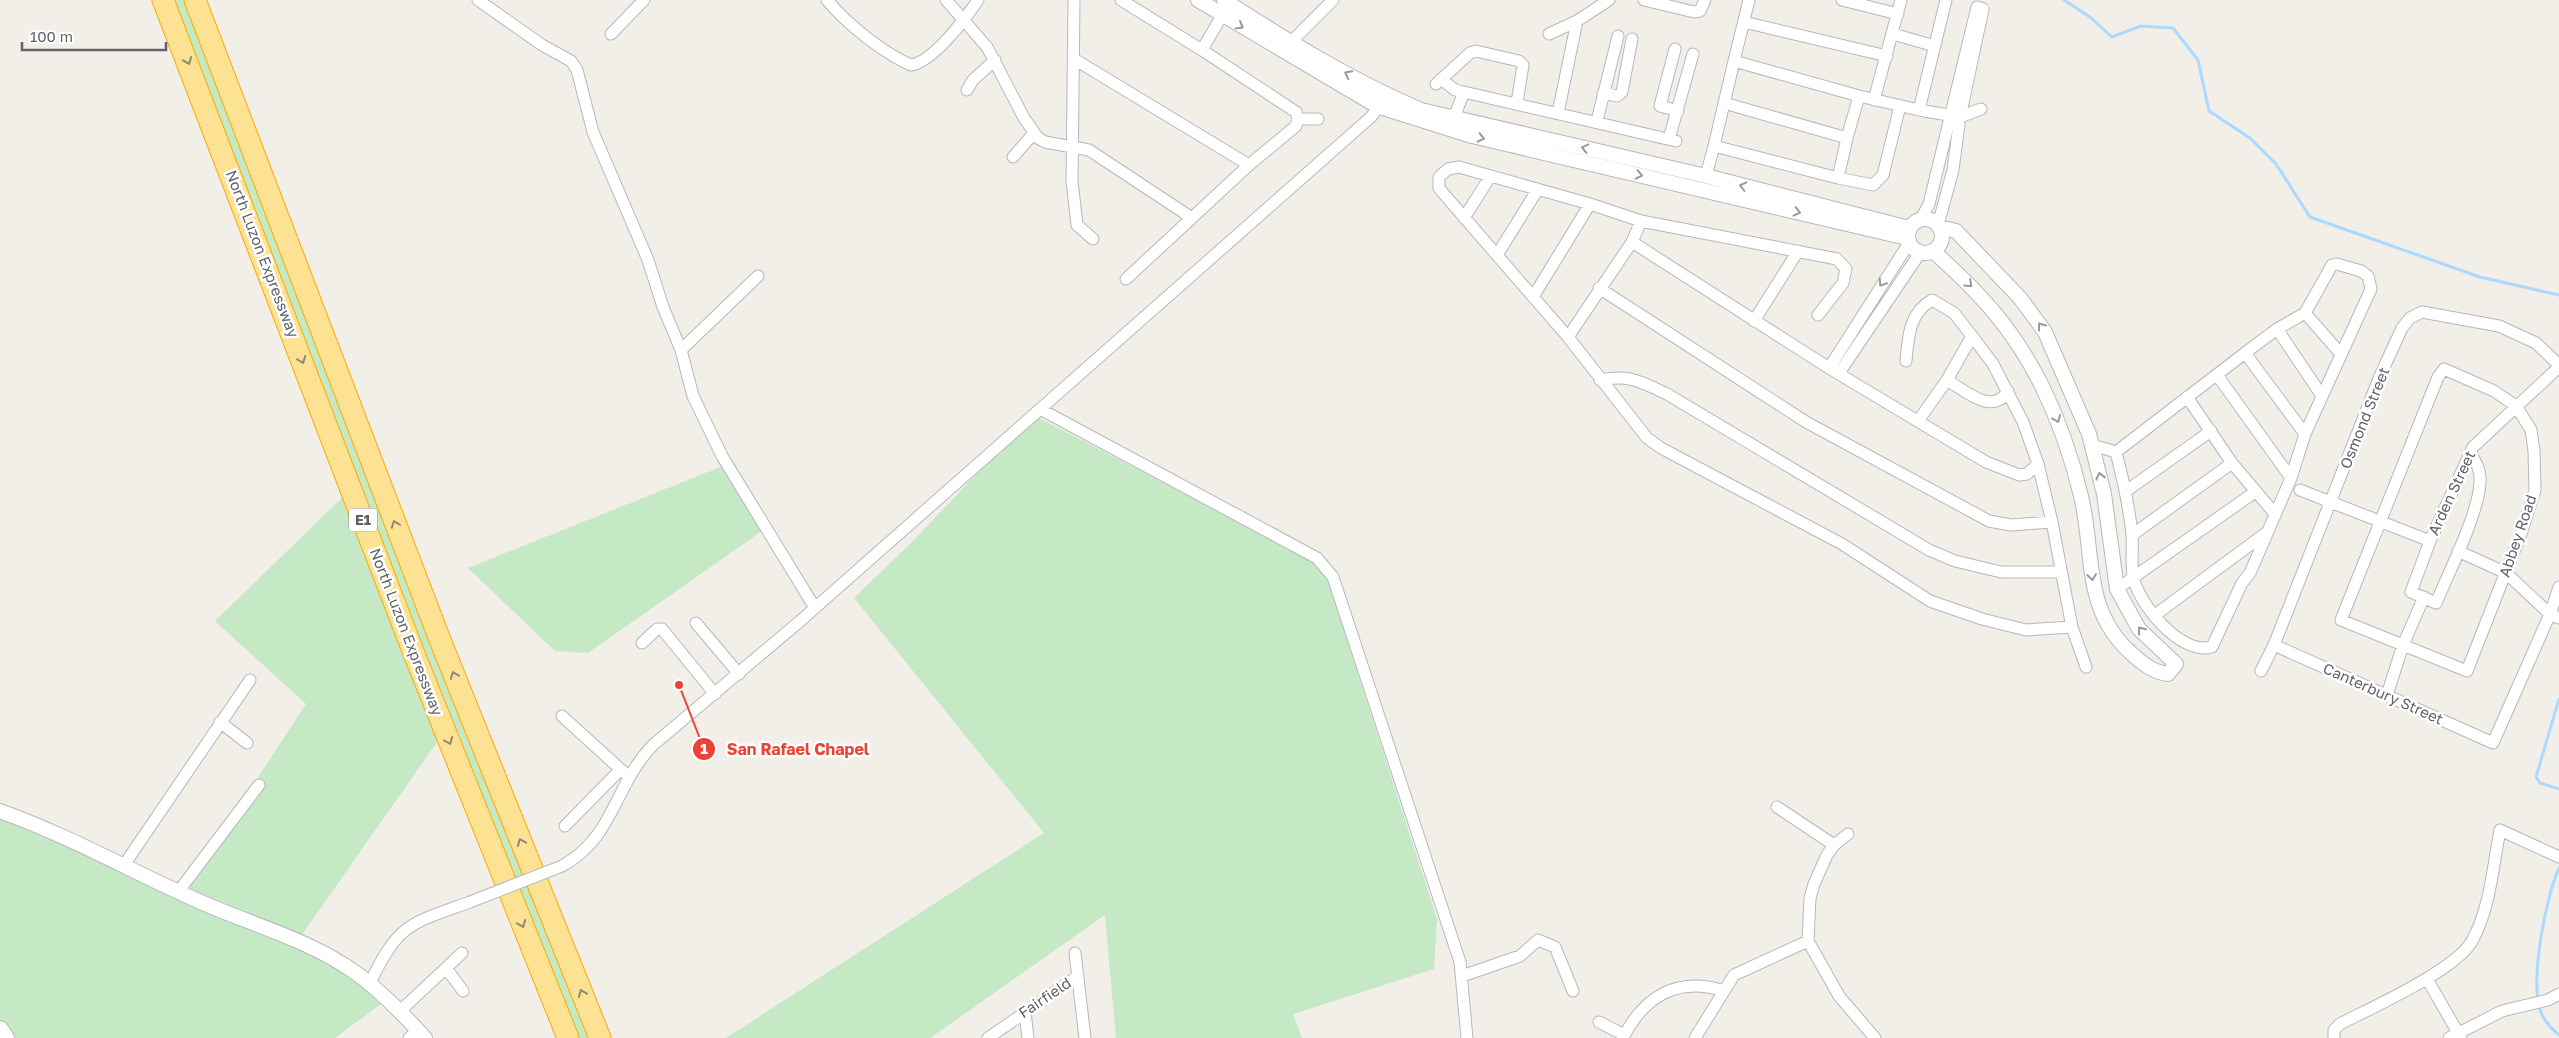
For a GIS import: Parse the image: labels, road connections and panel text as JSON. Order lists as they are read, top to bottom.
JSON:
{
  "streets": {
    "highway": ["North Luzon Expressway", "E1"],
    "street": [
      "Osmond Street",
      "Arden Street",
      "Abbey Road",
      "Canterbury Street",
      "Fairfield"
    ]
  },
  "crossings": [
    ["Osmond Street", "Arden Street"],
    ["Osmond Street", "Canterbury Street"],
    ["Arden Street", "Abbey Road"]
  ],
  "places": ["San Rafael Chapel"],
  "scale_bar": "100 m"
}
